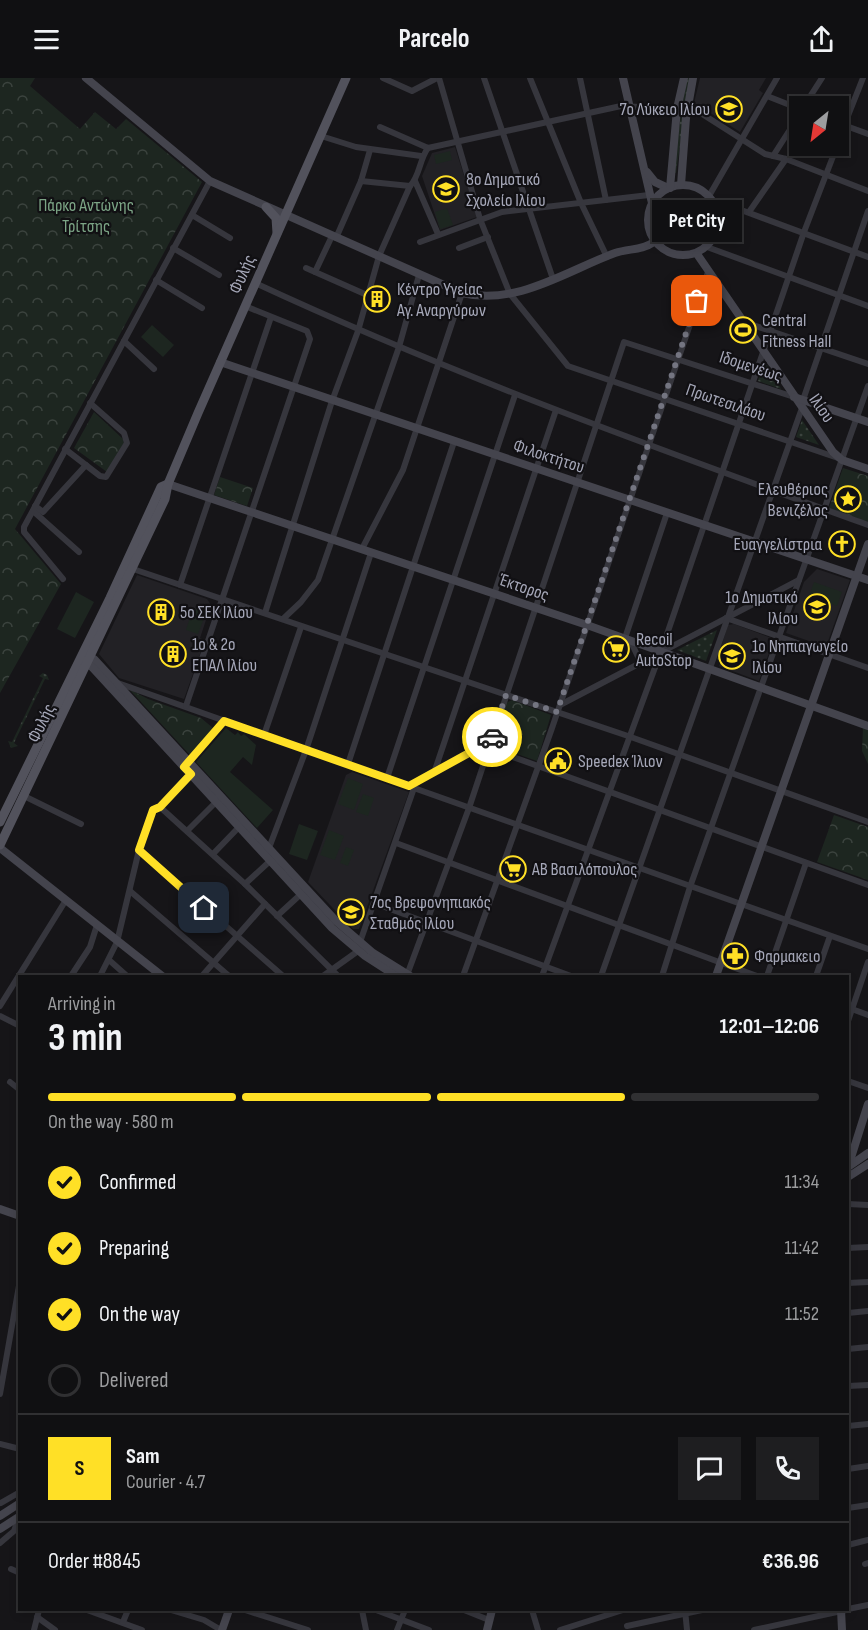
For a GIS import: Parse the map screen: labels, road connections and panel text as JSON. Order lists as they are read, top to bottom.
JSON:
{
  "streets": {
    "main road": ["Φυλής"],
    "street": [
      "Ιδομενέως",
      "Πρωτεσιλάου",
      "Ιλίου",
      "Φιλοκτήτου",
      "Έκτορος"
    ]
  },
  "crossings": [
    ["Φυλής", "Φιλοκτήτου"],
    ["Φυλής", "Έκτορος"],
    ["Ιδομενέως", "Πρωτεσιλάου"],
    ["Ιδομενέως", "Ιλίου"],
    ["Πρωτεσιλάου", "Ιλίου"]
  ],
  "parks": ["Πάρκο Αντώνης Τρίτσης"],
  "places": {
    "school or university": [
      "7ο Λύκειο Ιλίου",
      "8ο Δημοτικό Σχολείο Ιλίου",
      "1ο Δημοτικό Ιλίου",
      "1ο Νηπιαγωγείο Ιλίου",
      "7ος Βρεφονηπιακός Σταθμός Ιλίου"
    ],
    "building": ["Κέντρο Υγείας Αγ. Αναργύρων", "5ο ΣΕΚ Ιλίου", "1ο & 2ο ΕΠΑΛ Ιλίου"],
    "other": ["Pet City"],
    "sports": ["Central Fitness Hall"],
    "place": ["Ελευθέριος Βενιζέλος"],
    "church": ["Ευαγγελίστρια"],
    "supermarket": ["Recoil AutoStop", "ΑΒ Βασιλόπουλος"],
    "public building": ["Speedex Ίλιον"],
    "pharmacy": ["Φαρμακειο"]
  },
  "north": "bottom left",
  "page": {
    "header": "Parcelo",
    "bubble": "Pet City",
    "heading": ["3 min", "Arriving in", "12:01–12:06"],
    "panel": [
      "Sam",
      "Courier · 4.7",
      "Order #8845",
      "€36.96"
    ],
    "bar": "On the way · 580 m",
    "list": [
      ["Confirmed", "11:34"],
      ["Preparing", "11:42"],
      ["On the way", "11:52"],
      "Delivered"
    ],
    "round": "S"
  }
}
